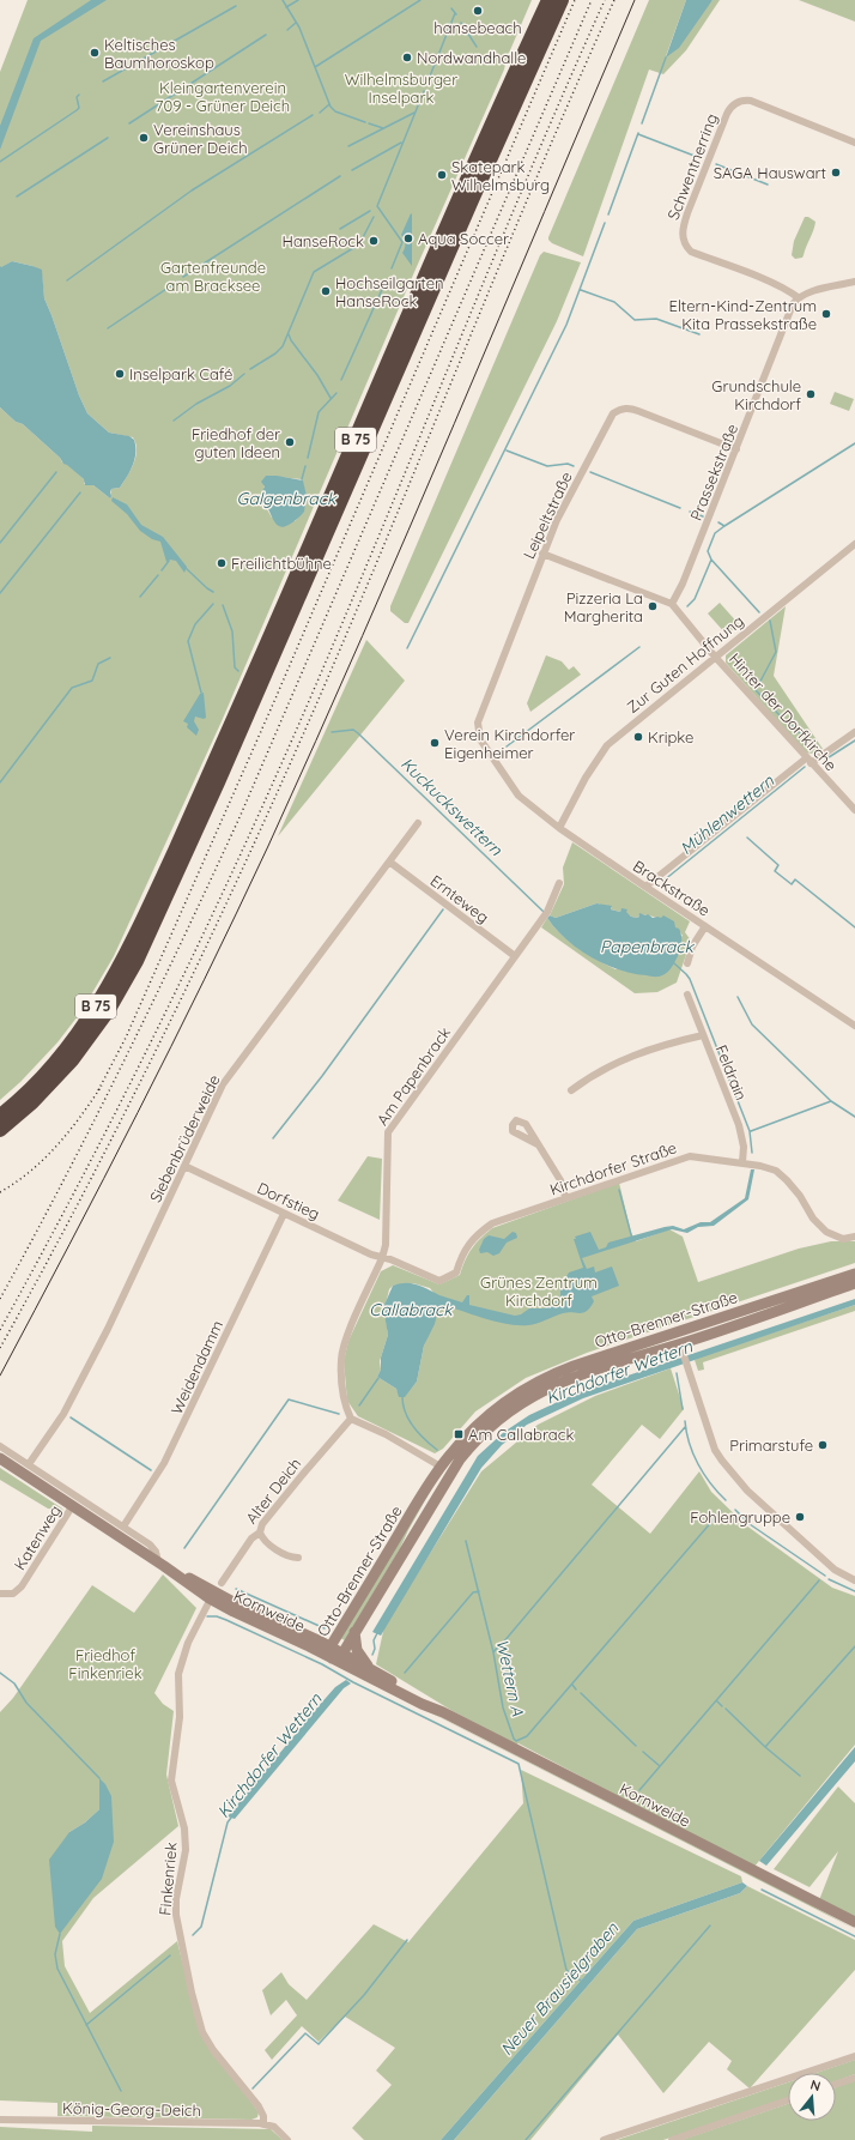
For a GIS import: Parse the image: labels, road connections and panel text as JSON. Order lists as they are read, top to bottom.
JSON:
{
  "streets": {
    "highway": ["B 75"],
    "main road": ["Otto-Brenner-Straße", "Kornweide"],
    "street": [
      "Schwentnerring",
      "Prassekstraße",
      "Leipeltstraße",
      "Zur Guten Hoffnung",
      "Hinter der Dorfkirche",
      "Brackstraße",
      "Ernteweg",
      "Feldrain",
      "Am Papenbrack",
      "Siebenbrüderweide",
      "Kirchdorfer Straße",
      "Dorfstieg",
      "Weidendamm",
      "Alter Deich",
      "Katenweg",
      "Finkenriek",
      "König-Georg-Deich"
    ]
  },
  "crossings": [
    ["Schwentnerring", "Prassekstraße"],
    ["Prassekstraße", "Leipeltstraße"],
    ["Prassekstraße", "Hinter der Dorfkirche"],
    ["Leipeltstraße", "Hinter der Dorfkirche"],
    ["Leipeltstraße", "Brackstraße"],
    ["Zur Guten Hoffnung", "Hinter der Dorfkirche"],
    ["Zur Guten Hoffnung", "Brackstraße"],
    ["Ernteweg", "Am Papenbrack"],
    ["Ernteweg", "Siebenbrüderweide"],
    ["Feldrain", "Kirchdorfer Straße"],
    ["Am Papenbrack", "Kirchdorfer Straße"],
    ["Am Papenbrack", "Dorfstieg"],
    ["Am Papenbrack", "Alter Deich"],
    ["Siebenbrüderweide", "Dorfstieg"],
    ["Kirchdorfer Straße", "Dorfstieg"],
    ["Dorfstieg", "Weidendamm"],
    ["Otto-Brenner-Straße", "Kornweide"],
    ["Alter Deich", "Kornweide"],
    ["Alter Deich", "Finkenriek"],
    ["Katenweg", "Kornweide"],
    ["Kornweide", "Finkenriek"],
    ["Finkenriek", "König-Georg-Deich"]
  ],
  "water": [
    "Galgenbrack",
    "Kuckuckswettern",
    "Mühlenwettern",
    "Papenbrack",
    "Callabrack",
    "Kirchdorfer Wettern",
    "Wettern A",
    "Neuer Brausielgraben"
  ],
  "parks": [
    "Wilhelmsburger Inselpark",
    "Kleingartenverein 709 - Grüner Deich",
    "Gartenfreunde am Bracksee",
    "Grünes Zentrum Kirchdorf",
    "Friedhof Finkenriek"
  ],
  "places": {
    "other": [
      "hansebeach",
      "Keltisches Baumhoroskop",
      "Nordwandhalle",
      "Vereinshaus Grüner Deich",
      "SAGA Hauswart",
      "Skatepark Wilhelmsburg",
      "Aqua Soccer",
      "HanseRock",
      "Hochseilgarten HanseRock",
      "Eltern-Kind-Zentrum Kita Prassekstraße",
      "Inselpark Café",
      "Grundschule Kirchdorf",
      "Friedhof der guten Ideen",
      "Freilichtbühne",
      "Pizzeria La Margherita",
      "Kripke",
      "Verein Kirchdorfer Eigenheimer",
      "Primarstufe",
      "Fohlengruppe"
    ],
    "transit": ["Am Callabrack"]
  },
  "north": "top"
}
